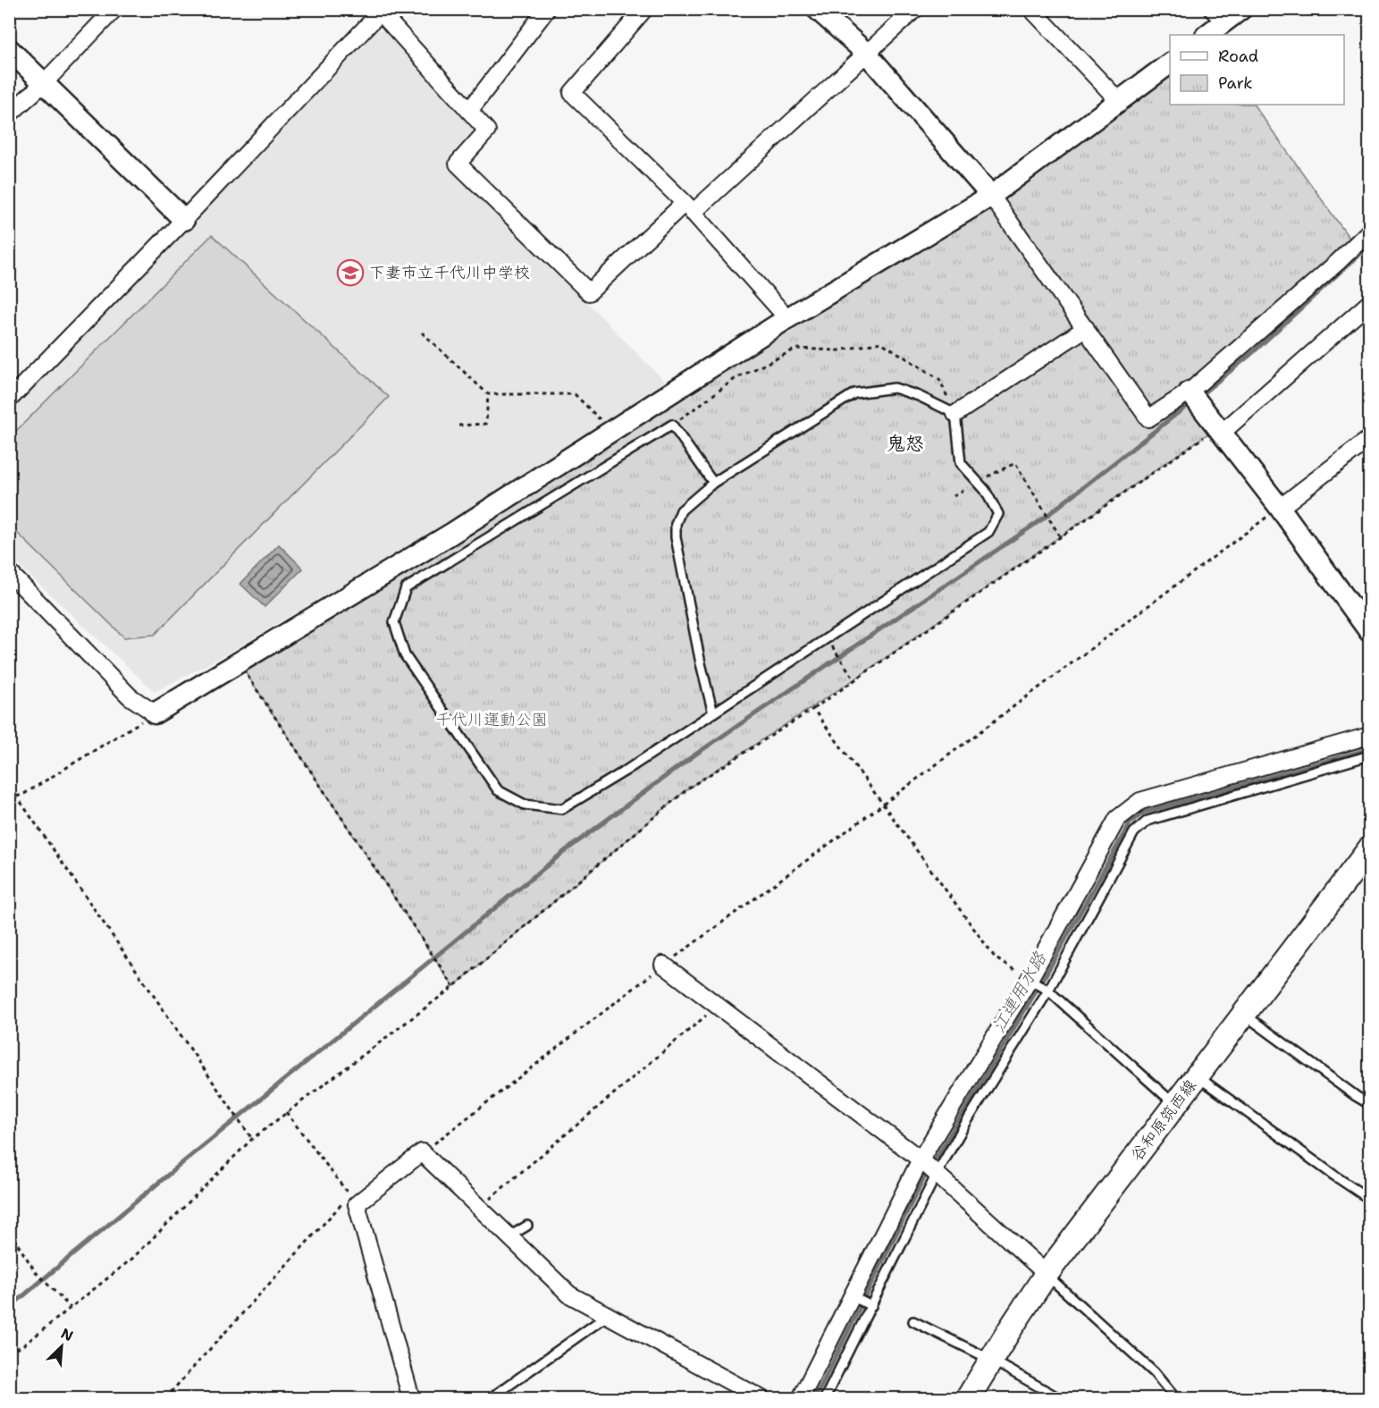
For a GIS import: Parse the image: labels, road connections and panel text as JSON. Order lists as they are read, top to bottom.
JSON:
{
  "streets": {
    "main road": ["谷和原筑西線"]
  },
  "districts": ["鬼怒"],
  "water": ["江連用水路"],
  "parks": ["千代川運動公園"],
  "places": {
    "school or university": ["下妻市立千代川中学校"]
  },
  "legend": ["Road", "Park"],
  "north": "top right"
}
